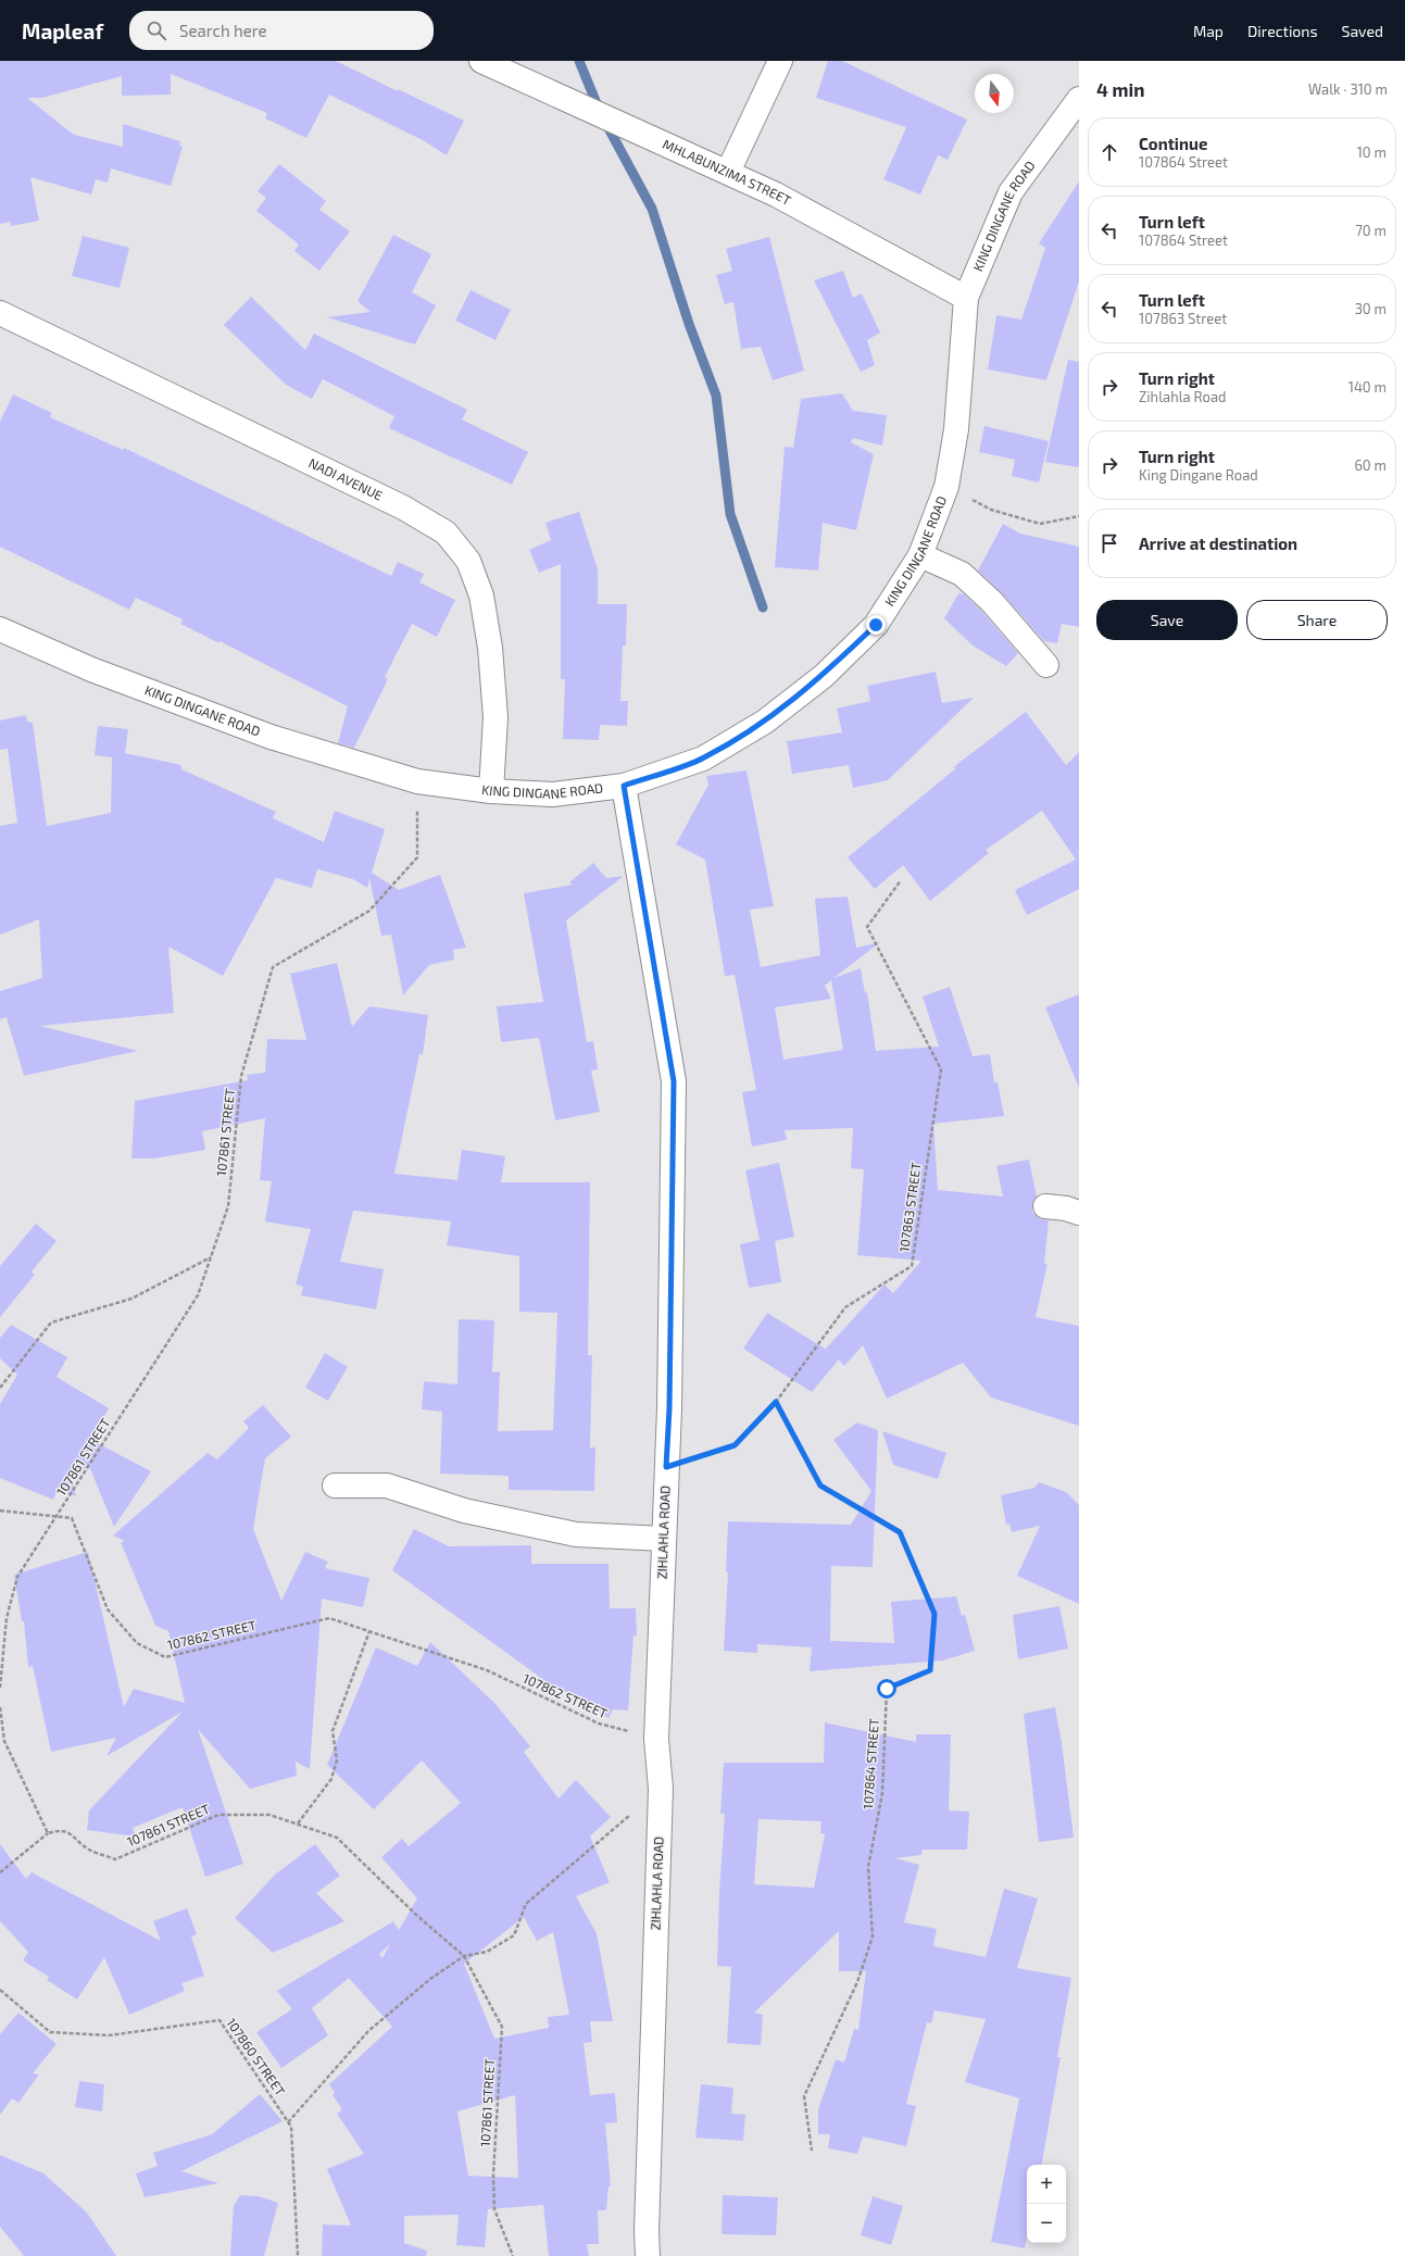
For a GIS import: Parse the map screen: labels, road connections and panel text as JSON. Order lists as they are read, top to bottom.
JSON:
{
  "streets": {
    "street": [
      "MHLABUNZIMA STREET",
      "KING DINGANE ROAD",
      "NADI AVENUE",
      "ZIHLAHLA ROAD"
    ],
    "path": [
      "107861 STREET",
      "107863 STREET",
      "107862 STREET",
      "107864 STREET",
      "107860 STREET"
    ]
  },
  "crossings": [
    ["MHLABUNZIMA STREET", "KING DINGANE ROAD"],
    ["KING DINGANE ROAD", "NADI AVENUE"],
    ["KING DINGANE ROAD", "107861 STREET"],
    ["KING DINGANE ROAD", "ZIHLAHLA ROAD"],
    ["107861 STREET", "107862 STREET"],
    ["107863 STREET", "ZIHLAHLA ROAD"],
    ["107863 STREET", "107864 STREET"],
    ["ZIHLAHLA ROAD", "107862 STREET"]
  ],
  "north": "bottom",
  "page": {
    "header": "Mapleaf",
    "search": "Search here",
    "nav": ["Map", "Directions", "Saved"],
    "heading": ["4 min", "Walk · 310 m"],
    "list": [
      ["Continue", "107864 Street", "10 m"],
      ["Turn left", "107864 Street", "70 m"],
      ["Turn left", "107863 Street", "30 m"],
      ["Turn right", "Zihlahla Road", "140 m"],
      ["Turn right", "King Dingane Road", "60 m"],
      "Arrive at destination"
    ],
    "buttons": ["Save", "Share"],
    "map_buttons": ["+", "−"]
  }
}
